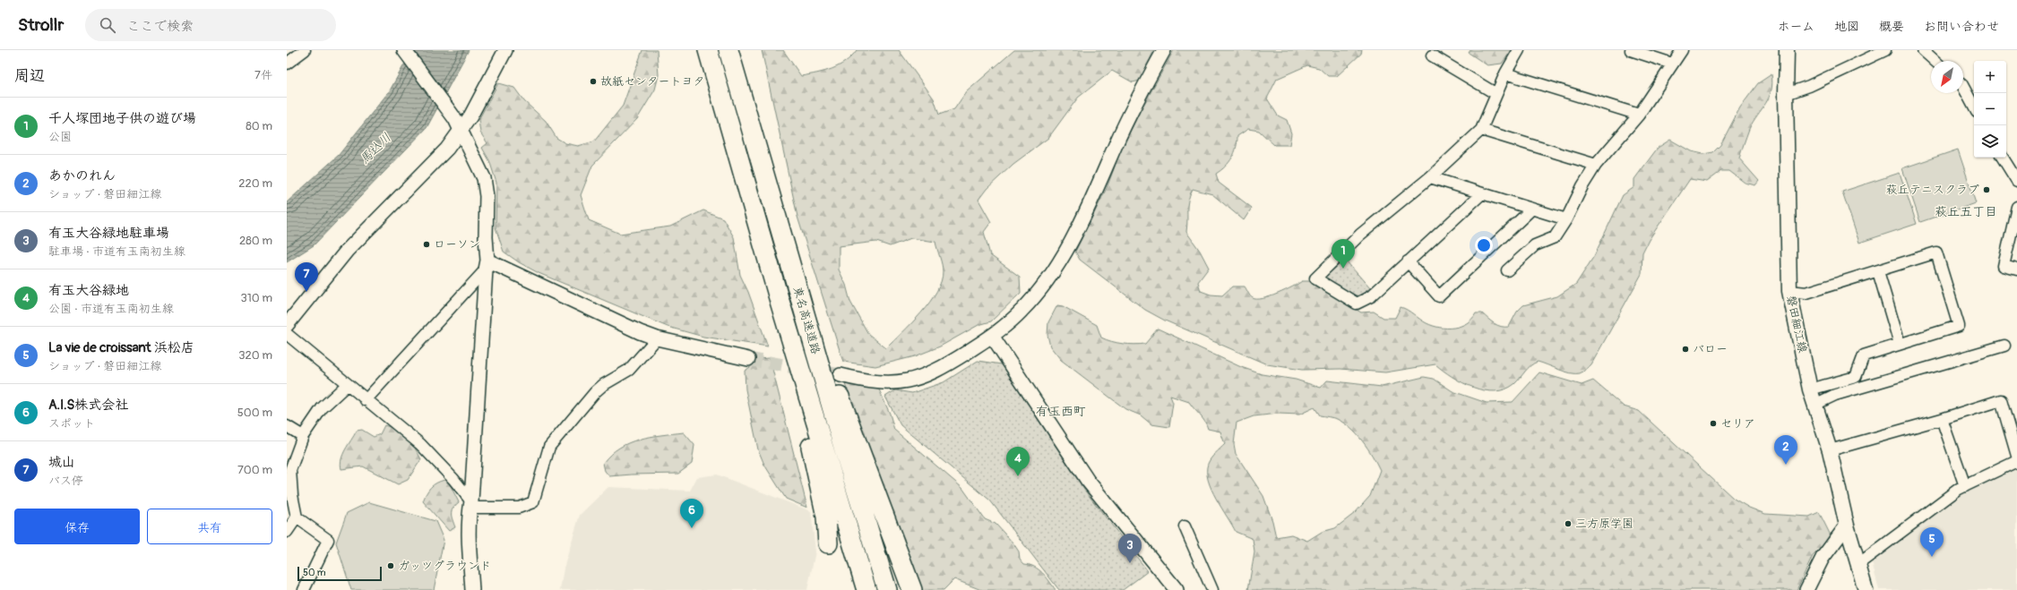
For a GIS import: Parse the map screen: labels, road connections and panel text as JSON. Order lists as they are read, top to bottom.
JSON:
{
  "streets": {
    "highway": ["東名高速道路"],
    "main road": ["磐田細江線"]
  },
  "districts": ["萩丘五丁目", "有玉西町"],
  "water": ["馬込川"],
  "places": [
    "故紙センタートヨタ",
    "萩丘テニスクラブ",
    "ローソン",
    "バロー",
    "セリア",
    "三方原学園",
    "ガッツグラウンド"
  ],
  "scale_bar": "50 m",
  "north": "bottom left",
  "page": {
    "header": "Strollr",
    "search": "ここで検索",
    "nav": [
      "ホーム",
      "地図",
      "概要",
      "お問い合わせ"
    ],
    "heading": ["周辺", "7件"],
    "map_buttons": ["+", "−"],
    "list": [
      {
        "mark": "1",
        "name": "千人塚団地子供の遊び場",
        "note": "公園",
        "value": "80 m"
      },
      {
        "mark": "2",
        "name": "あかのれん",
        "note": "ショップ · 磐田細江線",
        "value": "220 m"
      },
      {
        "mark": "3",
        "name": "有玉大谷緑地駐車場",
        "note": "駐車場 · 市道有玉南初生線",
        "value": "280 m"
      },
      {
        "mark": "4",
        "name": "有玉大谷緑地",
        "note": "公園 · 市道有玉南初生線",
        "value": "310 m"
      },
      {
        "mark": "5",
        "name": "La vie de croissant 浜松店",
        "note": "ショップ · 磐田細江線",
        "value": "320 m"
      },
      {
        "mark": "6",
        "name": "A.I.S株式会社",
        "note": "スポット",
        "value": "500 m"
      },
      {
        "mark": "7",
        "name": "城山",
        "note": "バス停",
        "value": "700 m"
      }
    ],
    "pins": [
      "1",
      "7",
      "2",
      "4",
      "6",
      "5",
      "3"
    ],
    "buttons": ["保存", "共有"],
    "scale": "50 m"
  }
}
